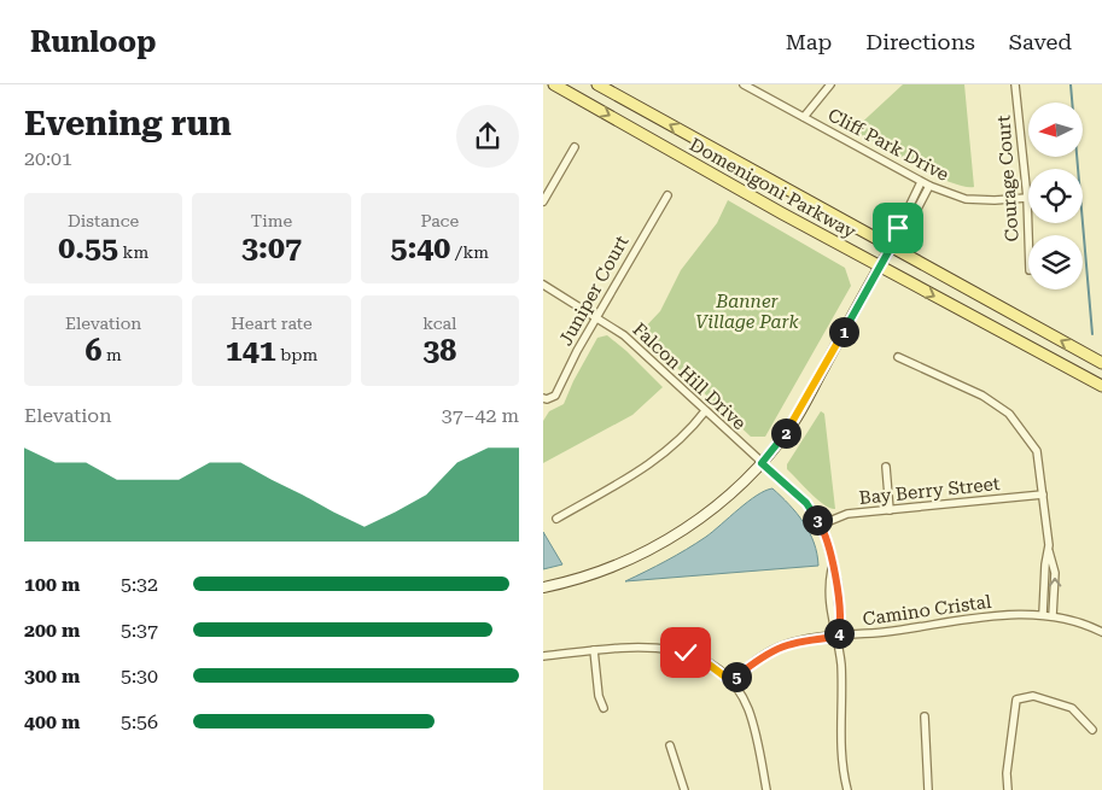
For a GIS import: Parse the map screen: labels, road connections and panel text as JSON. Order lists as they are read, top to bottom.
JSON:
{
  "streets": {
    "main road": ["Domenigoni Parkway"],
    "street": [
      "Cliff Park Drive",
      "Courage Court",
      "Juniper Court",
      "Falcon Hill Drive",
      "Bay Berry Street",
      "Camino Cristal"
    ]
  },
  "crossings": [
    ["Cliff Park Drive", "Courage Court"],
    ["Juniper Court", "Falcon Hill Drive"],
    ["Falcon Hill Drive", "Bay Berry Street"],
    ["Falcon Hill Drive", "Camino Cristal"]
  ],
  "parks": ["Banner Village Park"],
  "north": "left",
  "page": {
    "header": "Runloop",
    "nav": ["Map", "Directions", "Saved"],
    "heading": ["Evening run", "20:01"],
    "stats": [
      ["Distance", "0.55 km"],
      ["Time", "3:07"],
      ["Pace", "5:40 /km"],
      ["Elevation", "6 m"],
      ["Heart rate", "141 bpm"],
      ["kcal", "38"]
    ],
    "pins": [
      "1",
      "2",
      "3",
      "4",
      "5"
    ],
    "chart": ["Elevation", "37–42 m"],
    "list": [
      {
        "name": "100 m",
        "note": "5:32"
      },
      {
        "name": "200 m",
        "note": "5:37"
      },
      {
        "name": "300 m",
        "note": "5:30"
      },
      {
        "name": "400 m",
        "note": "5:56"
      }
    ]
  }
}
